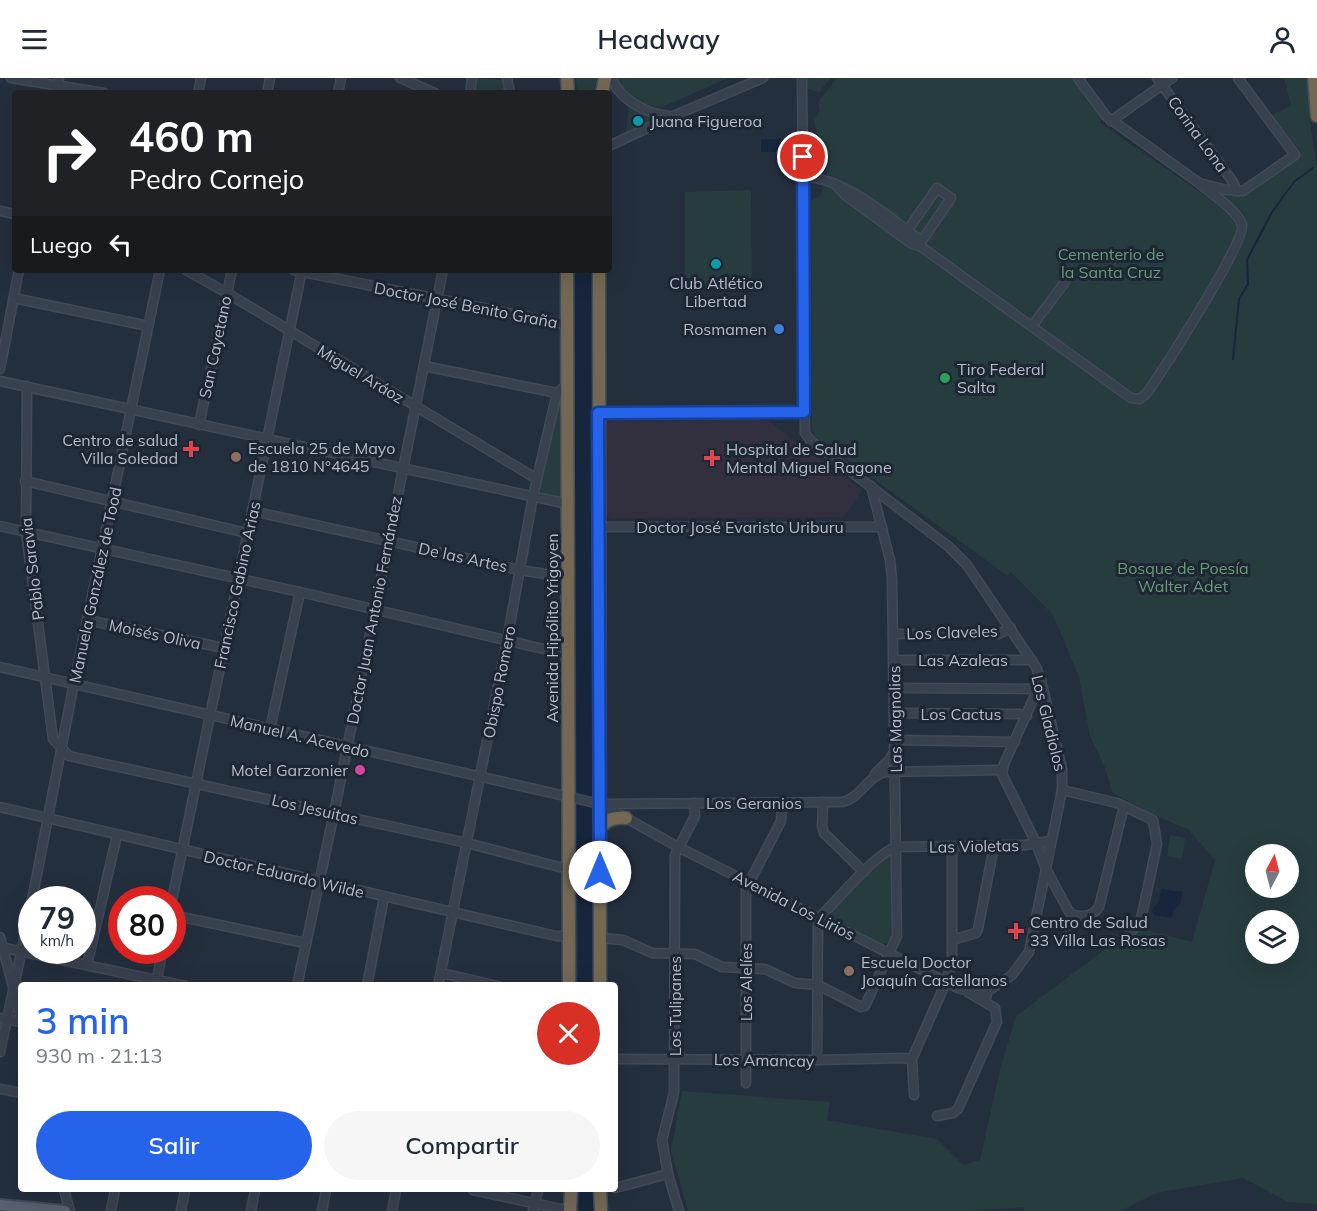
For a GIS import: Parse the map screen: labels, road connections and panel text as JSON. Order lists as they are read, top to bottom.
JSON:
{
  "streets": {
    "highway": ["Avenida Hipólito Yrigoyen"],
    "street": [
      "Corina Lona",
      "Doctor José Benito Graña",
      "San Cayetano",
      "Miguel Aráoz",
      "Doctor José Evaristo Uriburu",
      "De las Artes",
      "Pablo Saravia",
      "Manuela González de Tood",
      "Francisco Gabino Arias",
      "Doctor Juan Antonio Fernández",
      "Los Claveles",
      "Moisés Oliva",
      "Las Azaleas",
      "Obispo Romero",
      "Los Cactus",
      "Las Magnolias",
      "Los Gladiolos",
      "Manuel A. Acevedo",
      "Los Geranios",
      "Los Jesuitas",
      "Las Violetas",
      "Doctor Eduardo Wilde",
      "Avenida Los Lirios",
      "Los Alelíes",
      "Los Tulipanes",
      "Los Amancay"
    ]
  },
  "crossings": [
    ["Doctor José Benito Graña", "Doctor Juan Antonio Fernández"],
    ["Doctor José Benito Graña", "Avenida Hipólito Yrigoyen"],
    ["San Cayetano", "Miguel Aráoz"],
    ["Miguel Aráoz", "Francisco Gabino Arias"],
    ["Miguel Aráoz", "Doctor Juan Antonio Fernández"],
    ["Miguel Aráoz", "Obispo Romero"],
    ["Doctor José Evaristo Uriburu", "Las Magnolias"],
    ["De las Artes", "Francisco Gabino Arias"],
    ["De las Artes", "Doctor Juan Antonio Fernández"],
    ["De las Artes", "Avenida Hipólito Yrigoyen"],
    ["De las Artes", "Obispo Romero"],
    ["Pablo Saravia", "Manuela González de Tood"],
    ["Pablo Saravia", "Manuel A. Acevedo"],
    ["Pablo Saravia", "Los Jesuitas"],
    ["Manuela González de Tood", "Moisés Oliva"],
    ["Manuela González de Tood", "Manuel A. Acevedo"],
    ["Manuela González de Tood", "Los Jesuitas"],
    ["Manuela González de Tood", "Doctor Eduardo Wilde"],
    ["Francisco Gabino Arias", "Moisés Oliva"],
    ["Francisco Gabino Arias", "Manuel A. Acevedo"],
    ["Francisco Gabino Arias", "Los Jesuitas"],
    ["Francisco Gabino Arias", "Doctor Eduardo Wilde"],
    ["Doctor Juan Antonio Fernández", "Manuel A. Acevedo"],
    ["Doctor Juan Antonio Fernández", "Los Jesuitas"],
    ["Doctor Juan Antonio Fernández", "Doctor Eduardo Wilde"],
    ["Avenida Hipólito Yrigoyen", "Manuel A. Acevedo"],
    ["Avenida Hipólito Yrigoyen", "Los Jesuitas"],
    ["Avenida Hipólito Yrigoyen", "Doctor Eduardo Wilde"],
    ["Los Claveles", "Las Magnolias"],
    ["Los Claveles", "Los Gladiolos"],
    ["Las Azaleas", "Las Magnolias"],
    ["Las Azaleas", "Los Gladiolos"],
    ["Obispo Romero", "Manuel A. Acevedo"],
    ["Obispo Romero", "Los Jesuitas"],
    ["Obispo Romero", "Doctor Eduardo Wilde"],
    ["Los Cactus", "Las Magnolias"],
    ["Las Magnolias", "Los Gladiolos"],
    ["Las Magnolias", "Los Geranios"],
    ["Las Magnolias", "Las Violetas"],
    ["Las Magnolias", "Avenida Los Lirios"],
    ["Los Gladiolos", "Las Violetas"],
    ["Manuel A. Acevedo", "Los Geranios"],
    ["Manuel A. Acevedo", "Avenida Los Lirios"],
    ["Los Geranios", "Avenida Los Lirios"],
    ["Los Geranios", "Los Tulipanes"],
    ["Avenida Los Lirios", "Los Alelíes"],
    ["Avenida Los Lirios", "Los Tulipanes"],
    ["Los Alelíes", "Los Amancay"],
    ["Los Tulipanes", "Los Amancay"]
  ],
  "parks": ["Cementerio de la Santa Cruz", "Bosque de Poesía Walter Adet"],
  "places": {
    "other": [
      "Juana Figueroa",
      "Club Atlético Libertad",
      "Rosmamen",
      "Tiro Federal Salta",
      "Escuela 25 de Mayo de 1810 N°4645",
      "Motel Garzonier",
      "Escuela Doctor Joaquín Castellanos"
    ],
    "health": ["Centro de salud Villa Soledad", "Hospital de Salud Mental Miguel Ragone", "Centro de Salud 33 Villa Las Rosas"]
  },
  "north": "top",
  "page": {
    "header": "Headway",
    "turn": ["460 m", "Pedro Cornejo"],
    "then": "Luego",
    "speed": "79 km/h",
    "limit": "80",
    "heading": ["3 min", "930 m · 21:13"],
    "buttons": ["Salir", "Compartir"]
  }
}
